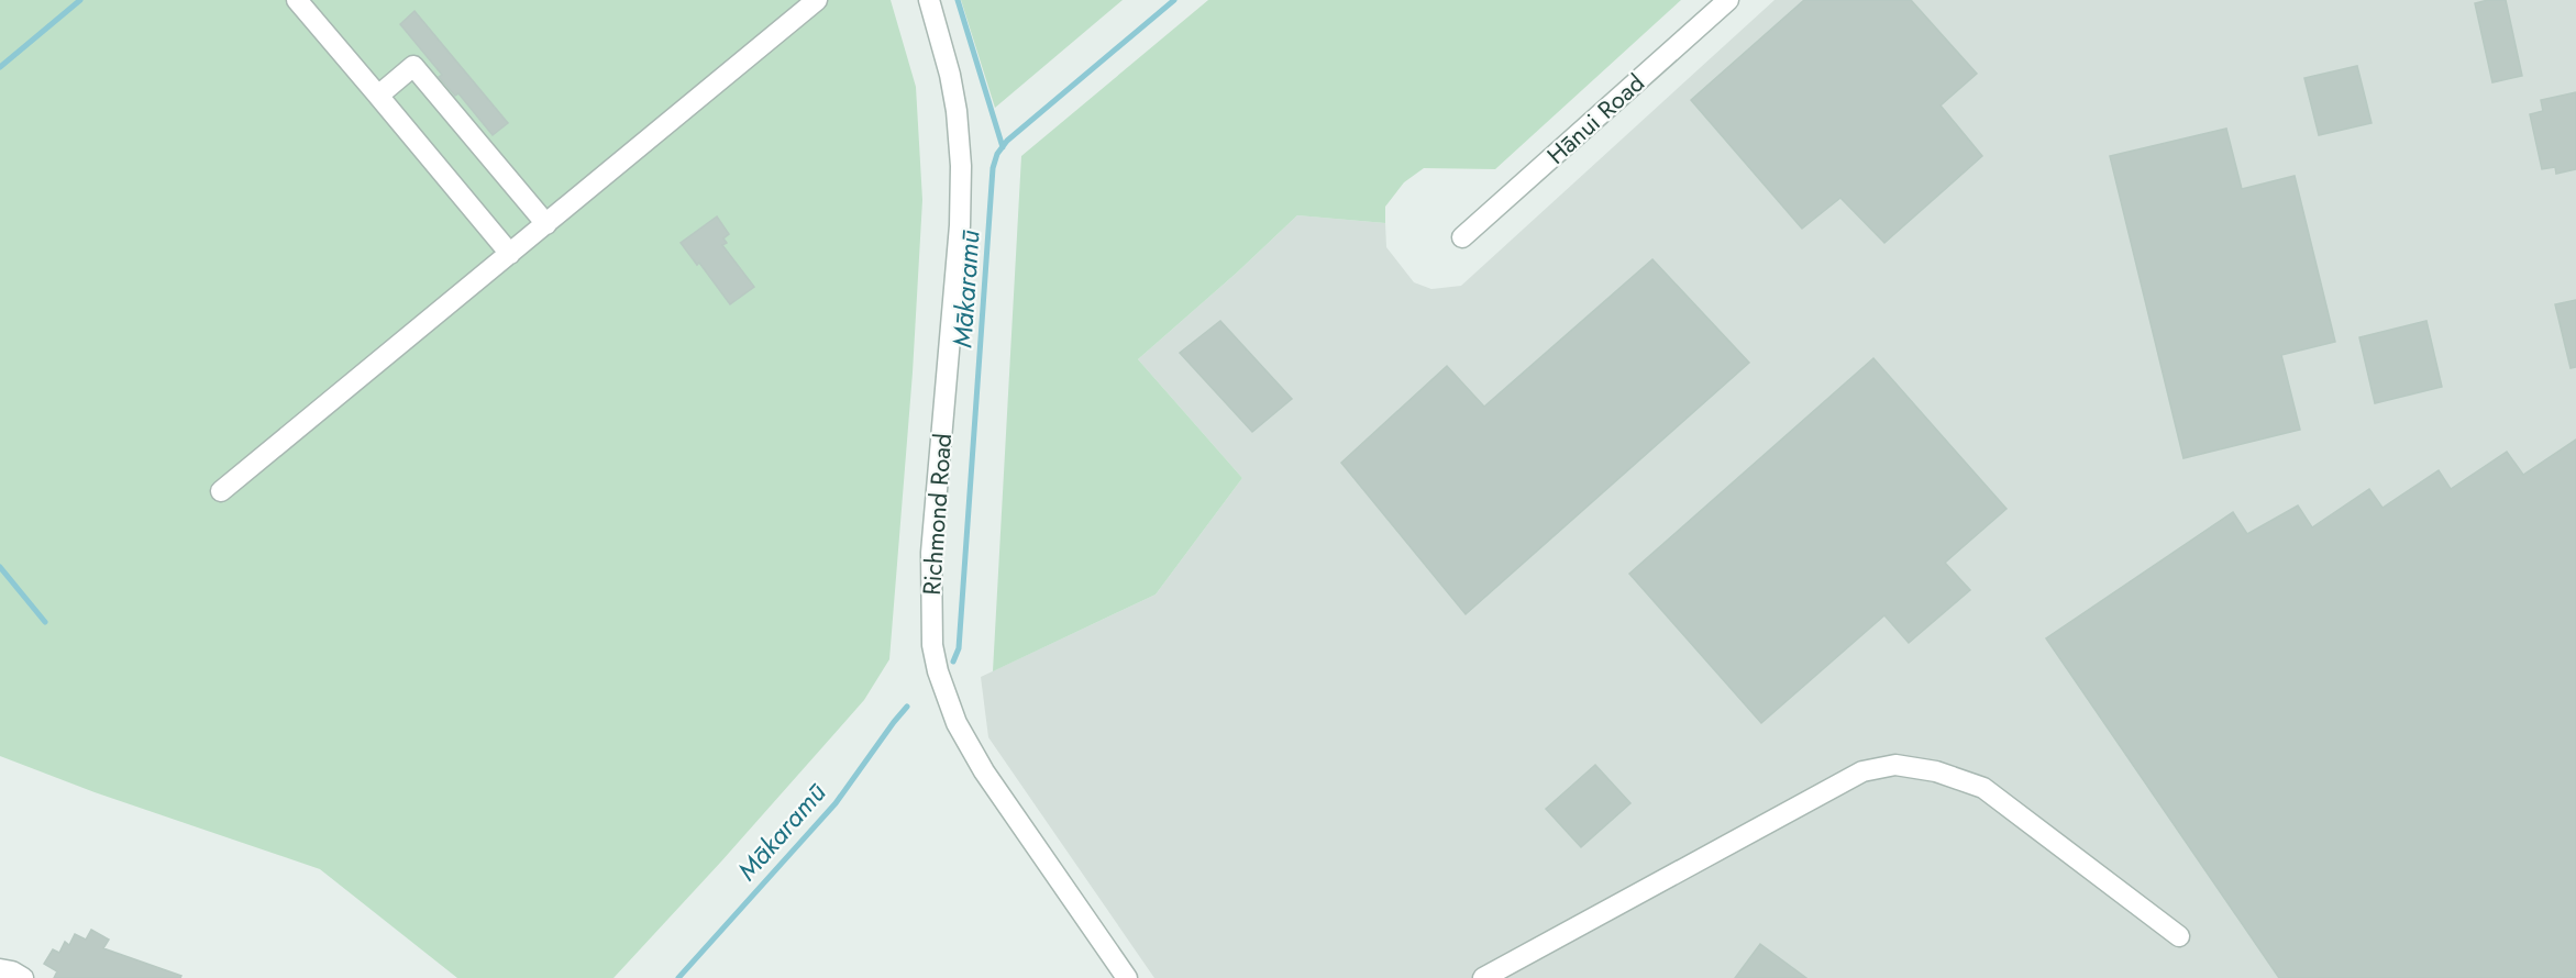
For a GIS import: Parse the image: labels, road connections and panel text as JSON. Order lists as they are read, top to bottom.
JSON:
{
  "streets": {
    "street": ["Hānui Road", "Richmond Road"]
  },
  "water": ["Mākaramū"]
}
